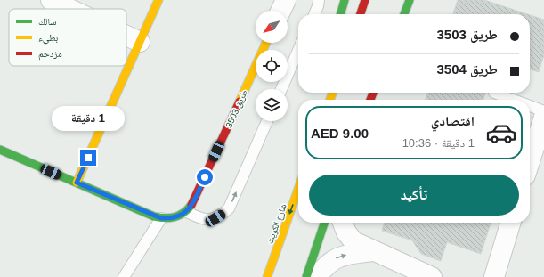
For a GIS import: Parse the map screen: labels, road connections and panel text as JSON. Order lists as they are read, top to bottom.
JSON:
{
  "streets": {
    "main road": ["طريق 3503", "شارع الكويت"]
  },
  "legend": ["سالك", "بطيء", "مزدحم"],
  "north": "bottom left",
  "page": {
    "banner": ["طريق 3503", "طريق 3504"],
    "bubble": "1 دقيقة",
    "list": [
      {
        "name": "اقتصادي",
        "note": "1 دقيقة · 10:36",
        "value": "AED 9.00"
      }
    ],
    "buttons": "تأكيد"
  }
}
